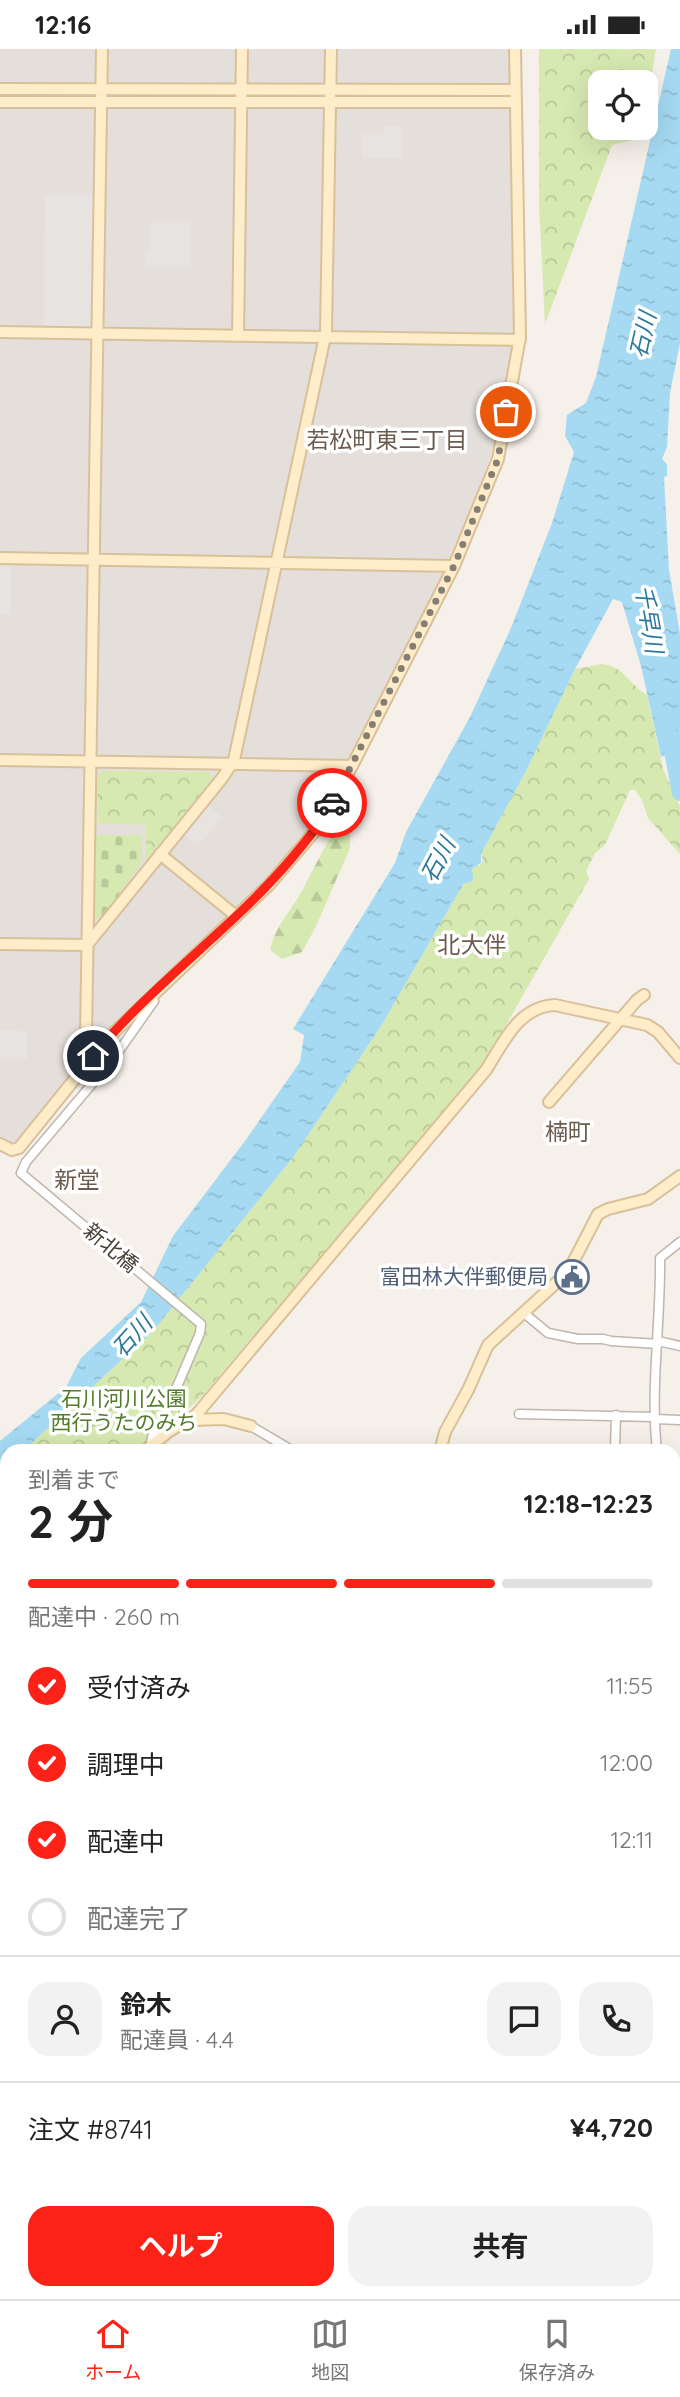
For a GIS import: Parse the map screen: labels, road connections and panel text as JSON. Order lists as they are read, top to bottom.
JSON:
{
  "streets": {
    "street": ["新北橋"]
  },
  "districts": [
    "若松町東三丁目",
    "北大伴",
    "楠町",
    "新堂"
  ],
  "water": ["石川", "千早川"],
  "parks": ["石川河川公園 西行うたのみち"],
  "places": {
    "public building": ["富田林大伴郵便局"]
  },
  "page": {
    "status": "12:16",
    "heading": ["2 分", "到着まで", "12:18–12:23"],
    "panel": [
      "鈴木",
      "配達員 · 4.4",
      "注文 #8741",
      "¥4,720"
    ],
    "bar": "配達中 · 260 m",
    "list": [
      ["受付済み", "11:55"],
      ["調理中", "12:00"],
      ["配達中", "12:11"],
      "配達完了"
    ],
    "buttons": ["ヘルプ", "共有"],
    "tabs": ["ホーム", "地図", "保存済み"]
  }
}
